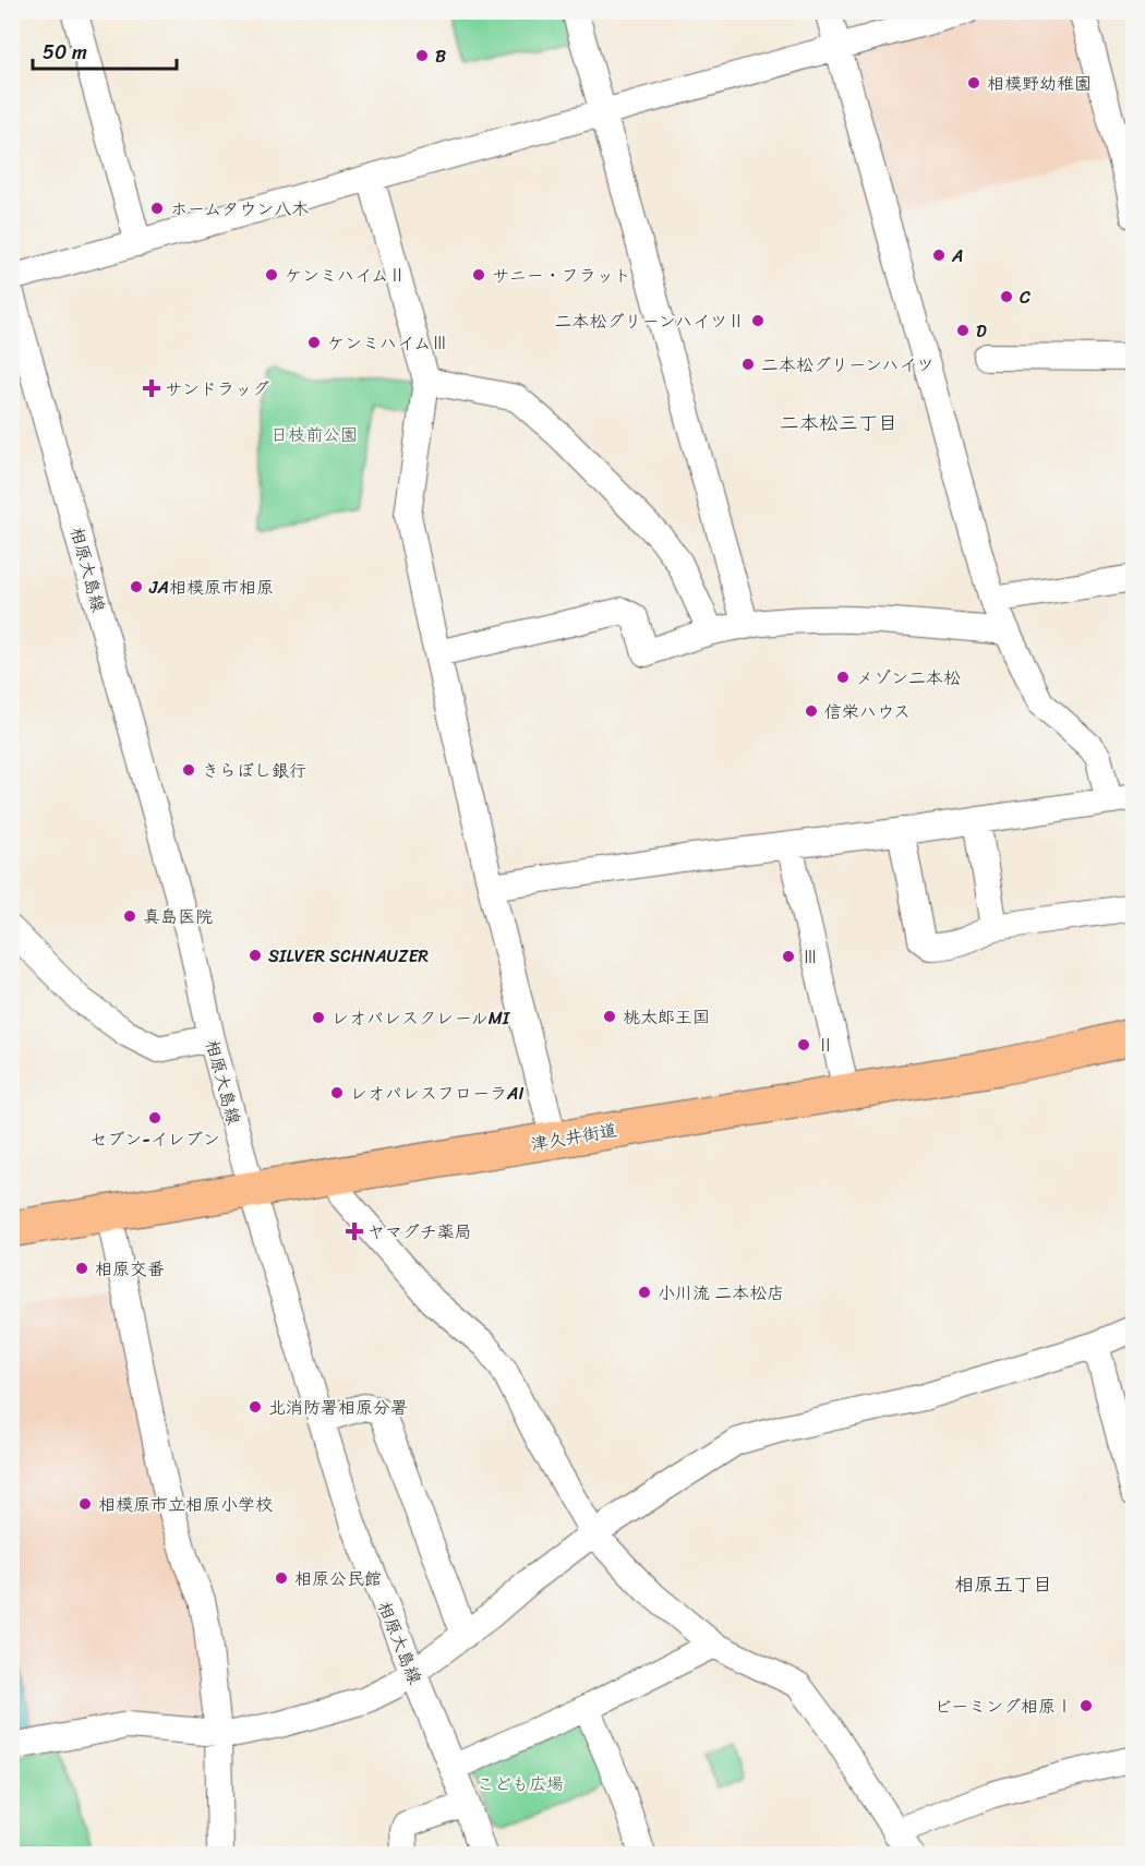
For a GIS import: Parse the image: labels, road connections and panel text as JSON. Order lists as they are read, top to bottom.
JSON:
{
  "streets": {
    "highway": ["津久井街道"],
    "street": ["相原大島線"]
  },
  "crossings": [
    ["相原大島線", "津久井街道"]
  ],
  "districts": ["二本松三丁目", "相原五丁目"],
  "parks": ["日枝前公園", "こども広場"],
  "places": {
    "other": [
      "B",
      "相模野幼稚園",
      "ホームタウン八木",
      "A",
      "ケンミハイムⅡ",
      "サニー・フラット",
      "C",
      "二本松グリーンハイツⅡ",
      "D",
      "ケンミハイムⅢ",
      "二本松グリーンハイツ",
      "JA相模原市相原",
      "メゾン二本松",
      "信栄ハウス",
      "きらぼし銀行",
      "真島医院",
      "SILVER SCHNAUZER",
      "Ⅲ",
      "桃太郎王国",
      "レオパレスクレールMI",
      "Ⅱ",
      "レオパレスフローラAI",
      "セブン-イレブン",
      "相原交番",
      "小川流 二本松店",
      "北消防署相原分署",
      "相模原市立相原小学校",
      "相原公民館",
      "ビーミング相原Ⅰ"
    ],
    "health": ["サンドラッグ", "ヤマグチ薬局"]
  },
  "scale_bar": "50 m"
}
